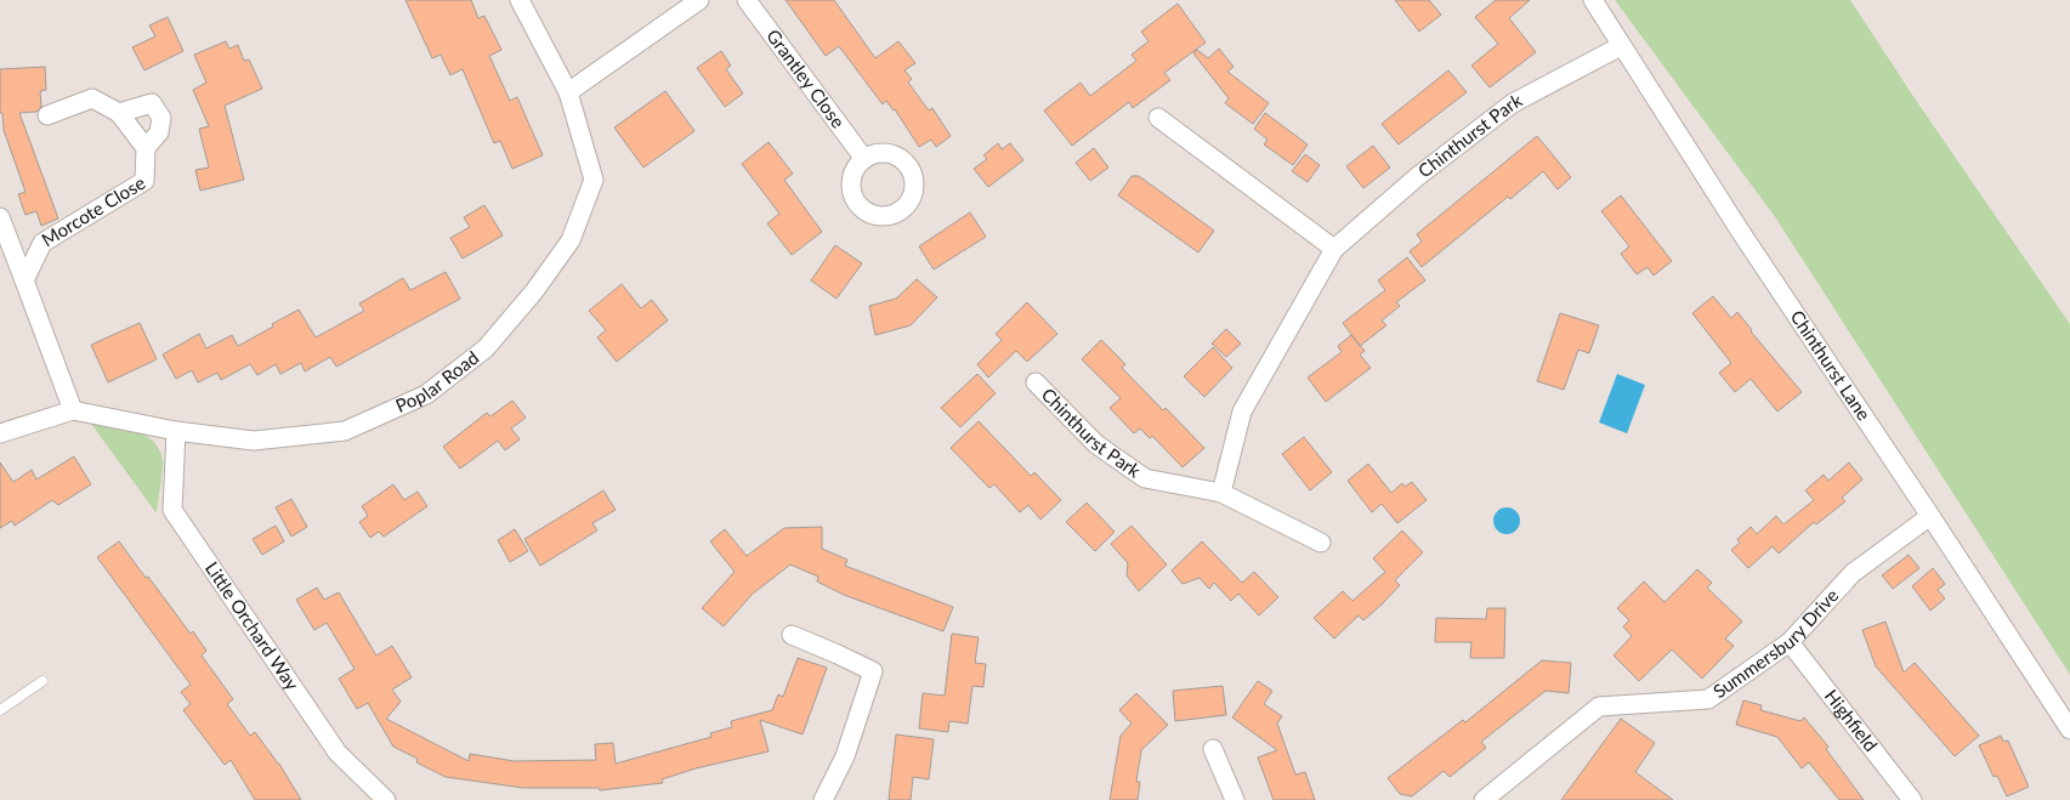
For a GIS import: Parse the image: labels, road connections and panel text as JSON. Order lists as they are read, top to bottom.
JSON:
{
  "streets": {
    "street": [
      "Grantley Close",
      "Chinthurst Park",
      "Morcote Close",
      "Chinthurst Lane",
      "Poplar Road",
      "Little Orchard Way",
      "Summersbury Drive",
      "Highfield"
    ]
  },
  "crossings": [
    ["Chinthurst Park", "Chinthurst Lane"],
    ["Chinthurst Lane", "Summersbury Drive"],
    ["Poplar Road", "Little Orchard Way"],
    ["Summersbury Drive", "Highfield"]
  ]
}
